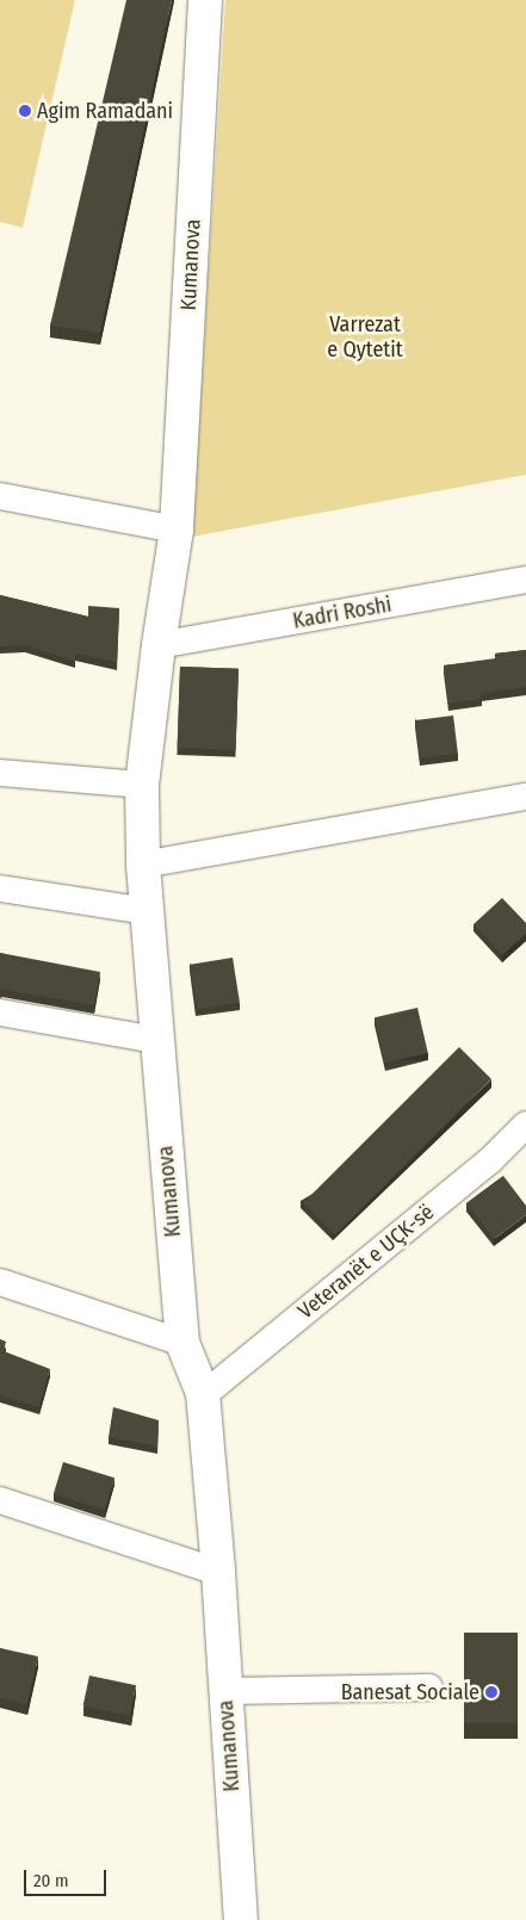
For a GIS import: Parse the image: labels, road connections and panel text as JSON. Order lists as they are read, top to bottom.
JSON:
{
  "streets": {
    "main road": ["Kumanova"],
    "street": ["Kadri Roshi", "Veteranët e UÇK-së"]
  },
  "crossings": [
    ["Kumanova", "Kadri Roshi"],
    ["Kumanova", "Veteranët e UÇK-së"]
  ],
  "parks": ["Varrezat e Qytetit"],
  "places": ["Agim Ramadani", "Banesat Sociale"],
  "scale_bar": "20 m"
}
